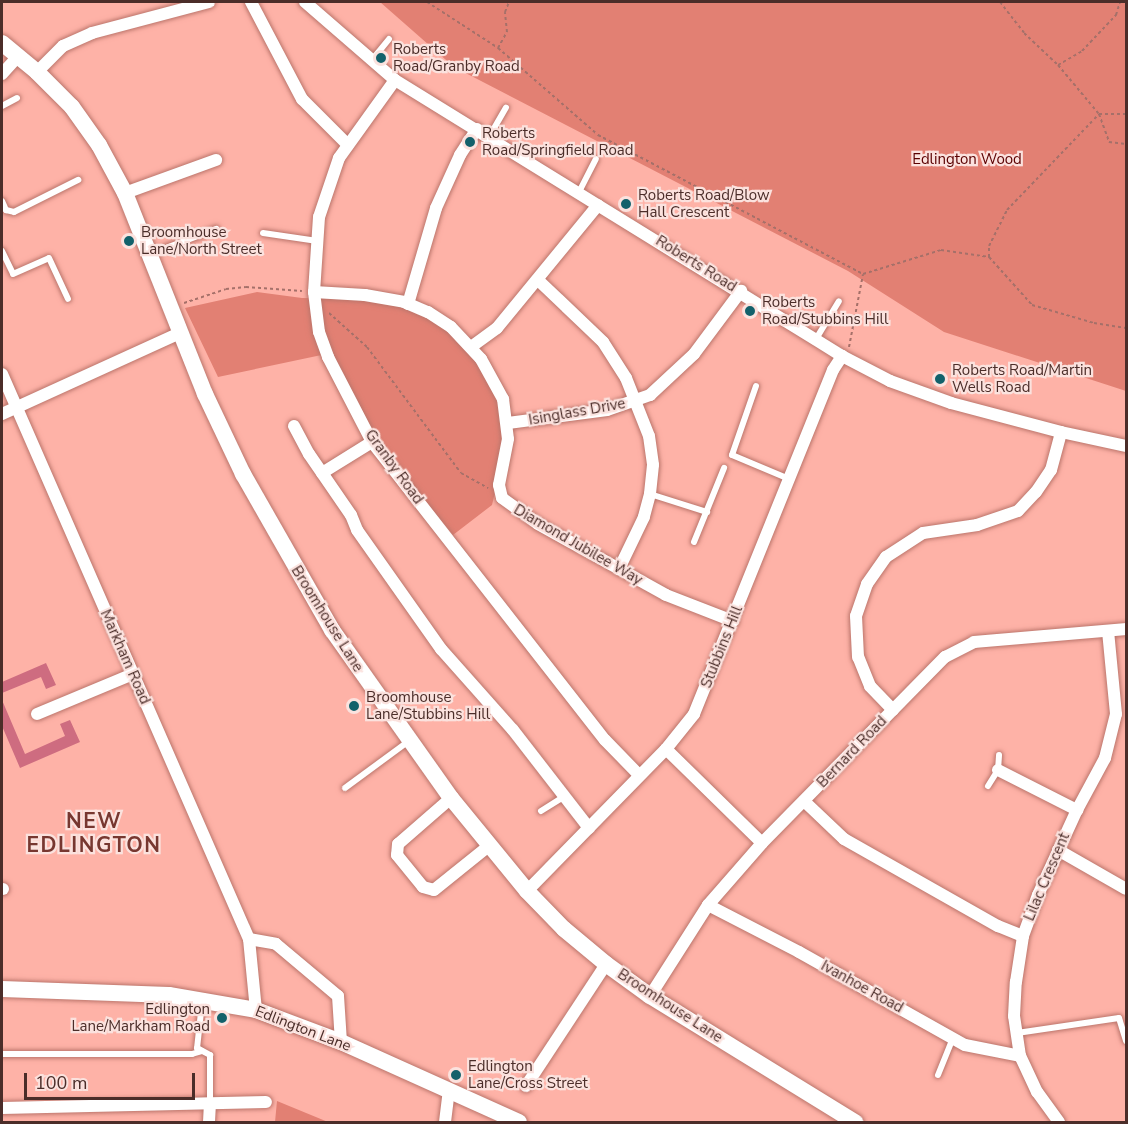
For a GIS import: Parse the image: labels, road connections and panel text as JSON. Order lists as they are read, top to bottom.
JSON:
{
  "streets": {
    "street": [
      "Roberts Road",
      "Isinglass Drive",
      "Granby Road",
      "Diamond Jubilee Way",
      "Broomhouse Lane",
      "Stubbins Hill",
      "Markham Road",
      "Bernard Road",
      "Lilac Crescent",
      "Ivanhoe Road",
      "Edlington Lane"
    ]
  },
  "crossings": [
    ["Roberts Road", "Isinglass Drive"],
    ["Roberts Road", "Granby Road"],
    ["Roberts Road", "Stubbins Hill"],
    ["Isinglass Drive", "Diamond Jubilee Way"],
    ["Granby Road", "Diamond Jubilee Way"],
    ["Granby Road", "Stubbins Hill"],
    ["Diamond Jubilee Way", "Stubbins Hill"],
    ["Broomhouse Lane", "Stubbins Hill"],
    ["Broomhouse Lane", "Bernard Road"],
    ["Markham Road", "Edlington Lane"],
    ["Bernard Road", "Lilac Crescent"],
    ["Bernard Road", "Ivanhoe Road"],
    ["Lilac Crescent", "Ivanhoe Road"]
  ],
  "districts": ["NEW EDLINGTON"],
  "parks": ["Edlington Wood"],
  "places": [
    "Roberts Road/Granby Road",
    "Roberts Road/Springfield Road",
    "Roberts Road/Blow Hall Crescent",
    "Broomhouse Lane/North Street",
    "Roberts Road/Stubbins Hill",
    "Roberts Road/Martin Wells Road",
    "Broomhouse Lane/Stubbins Hill",
    "Edlington Lane/Markham Road",
    "Edlington Lane/Cross Street"
  ],
  "scale_bar": "100 m"
}
